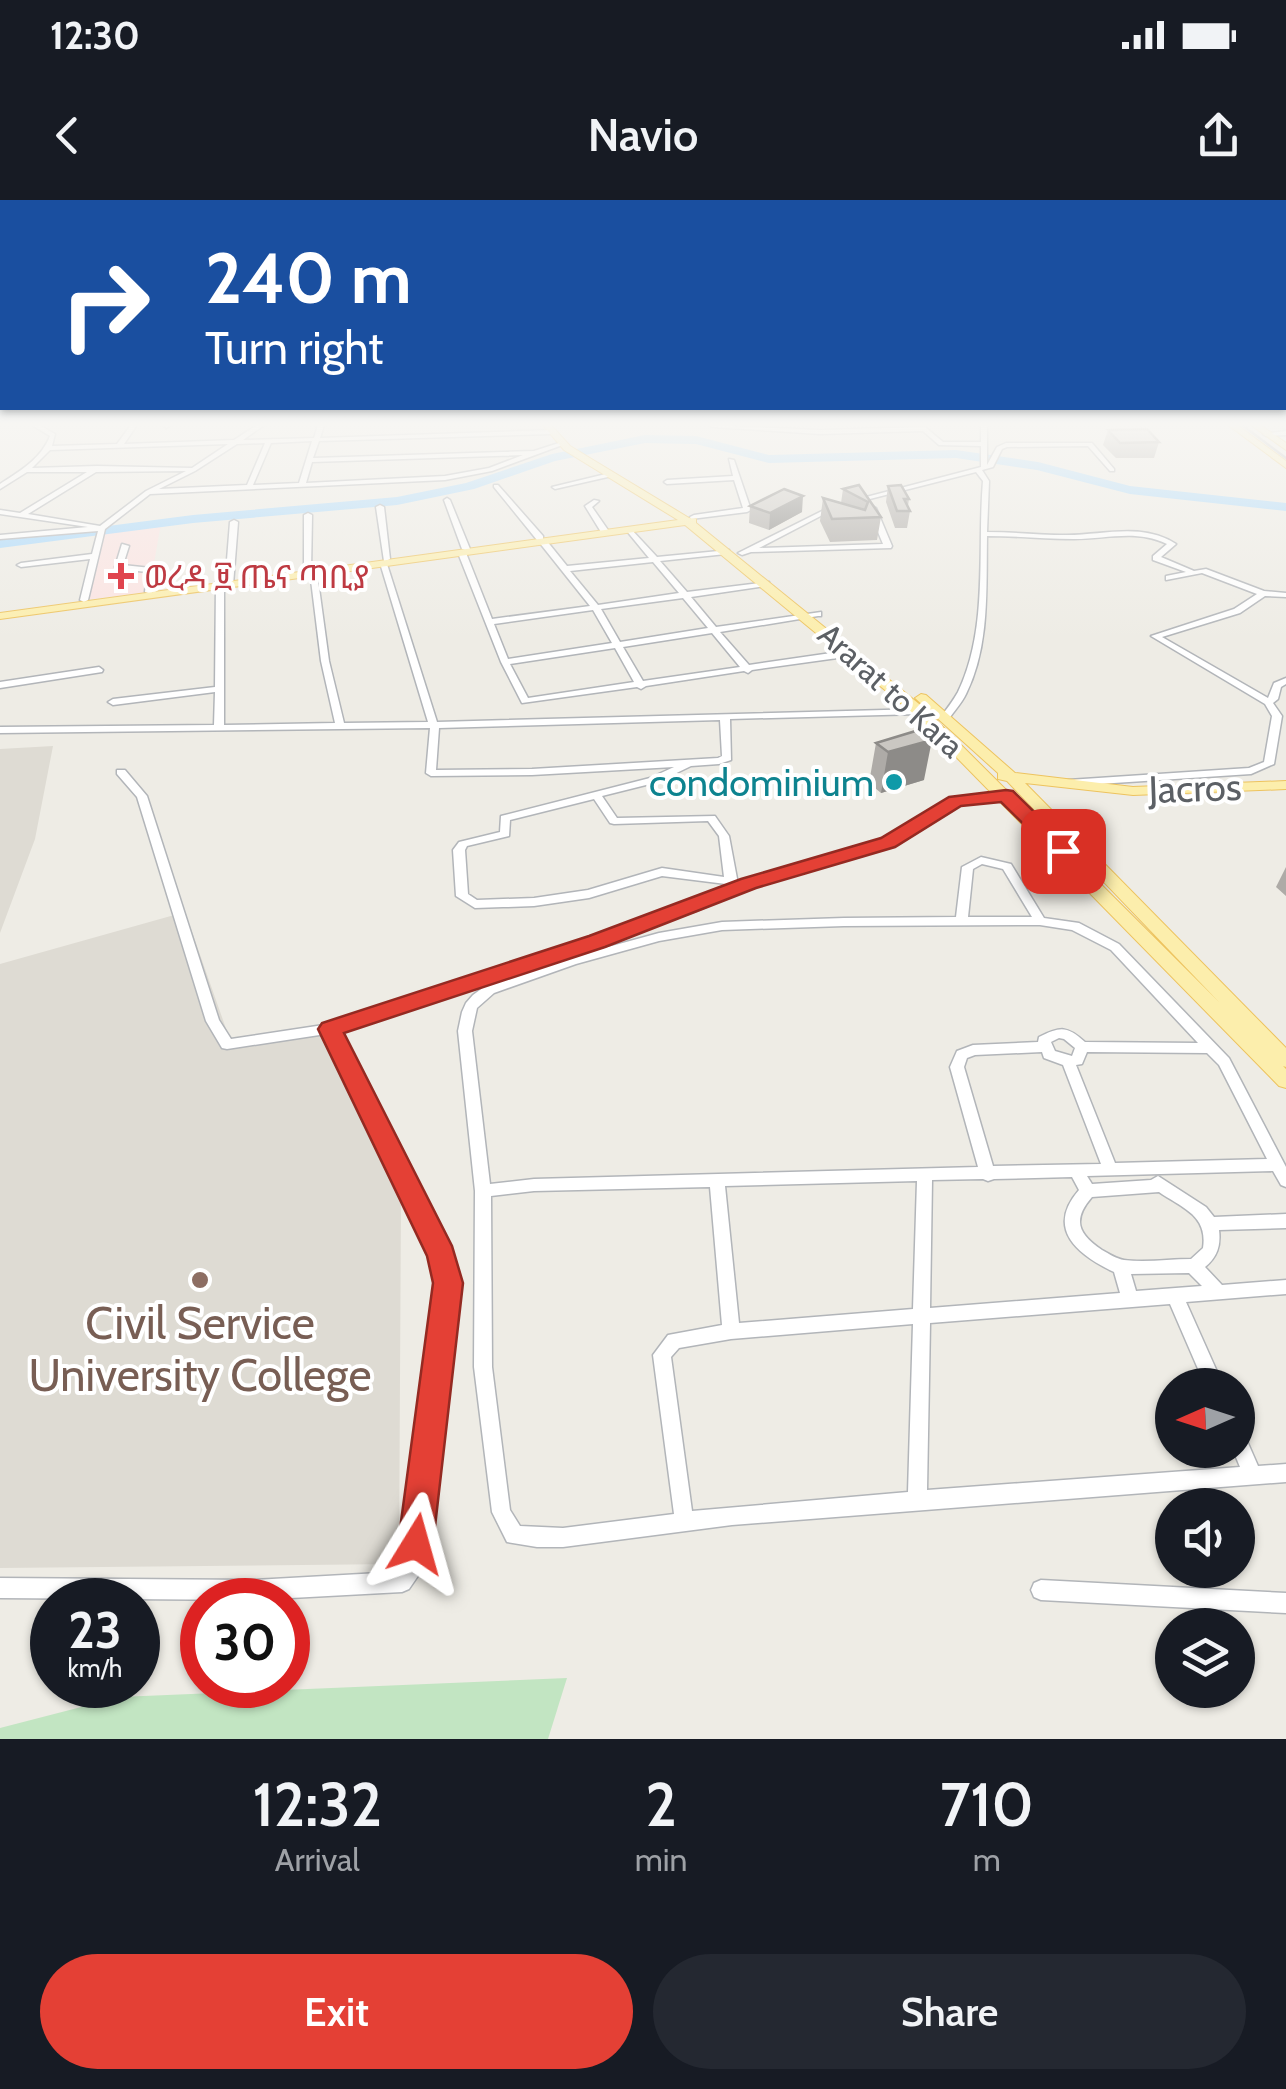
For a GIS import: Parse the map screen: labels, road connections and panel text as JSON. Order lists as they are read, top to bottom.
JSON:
{
  "streets": {
    "main road": ["Ararat to Kara", "Jacros"]
  },
  "crossings": [
    ["Ararat to Kara", "Jacros"]
  ],
  "places": {
    "health": ["ወረዳ ፱ ጤና ጣቢያ"],
    "other": ["condominium", "Civil Service University College"]
  },
  "north": "left",
  "page": {
    "status": "12:30",
    "header": "Navio",
    "turn": ["240 m", "Turn right"],
    "speed": "23 km/h",
    "limit": "30",
    "eta": [
      "12:32",
      "Arrival",
      "2",
      "min",
      "710",
      "m"
    ],
    "buttons": ["Exit", "Share"]
  }
}
